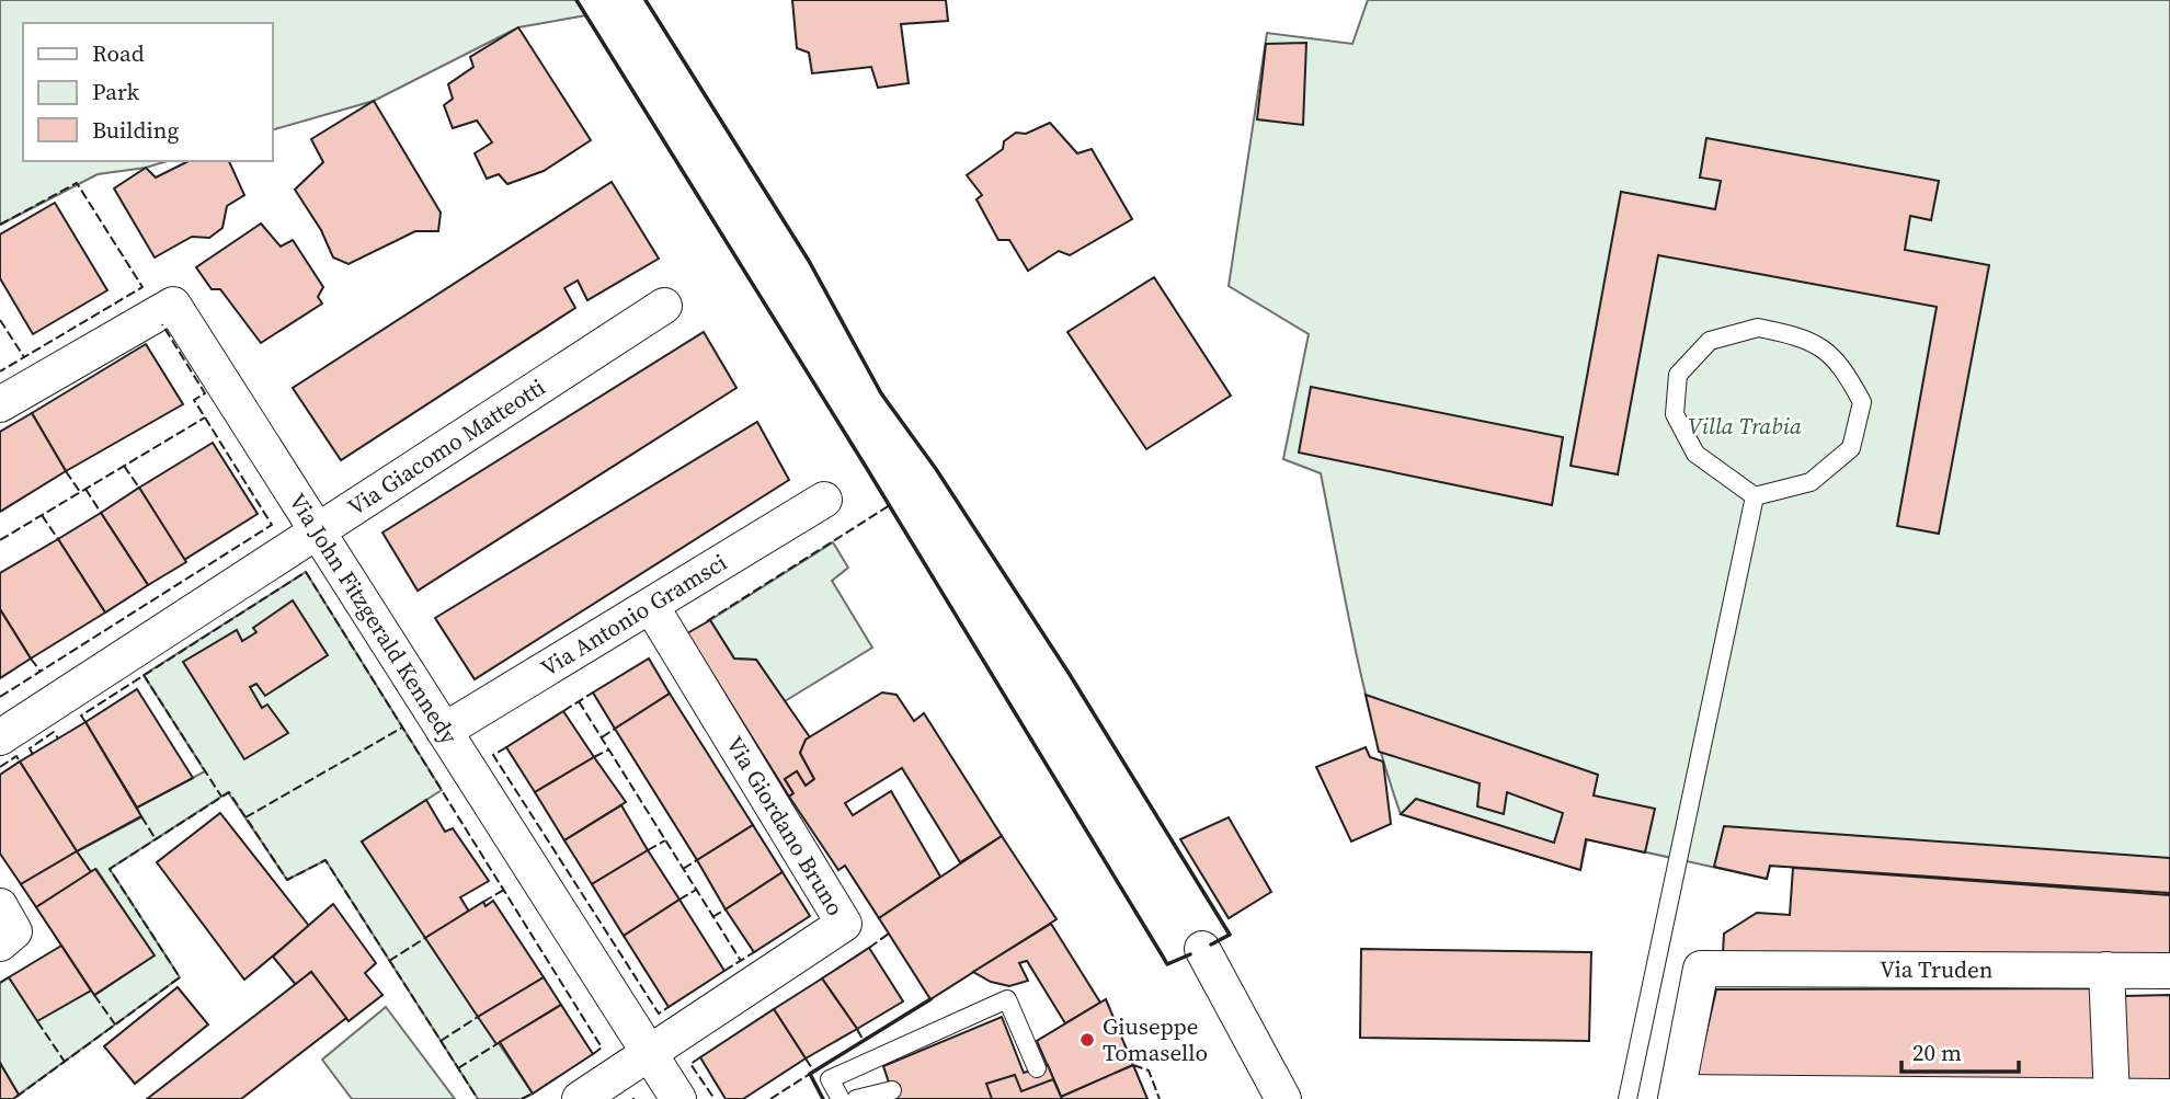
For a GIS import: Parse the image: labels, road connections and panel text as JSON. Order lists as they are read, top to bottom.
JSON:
{
  "streets": {
    "street": [
      "Via Giacomo Matteotti",
      "Via Antonio Gramsci",
      "Via John Fitzgerald Kennedy",
      "Via Giordano Bruno",
      "Via Truden"
    ]
  },
  "crossings": [
    ["Via Giacomo Matteotti", "Via John Fitzgerald Kennedy"],
    ["Via Antonio Gramsci", "Via John Fitzgerald Kennedy"],
    ["Via Antonio Gramsci", "Via Giordano Bruno"],
    ["Via John Fitzgerald Kennedy", "Via Giordano Bruno"]
  ],
  "parks": ["Villa Trabia"],
  "places": ["Giuseppe Tomasello"],
  "legend": ["Road", "Park", "Building"],
  "scale_bar": "20 m"
}
